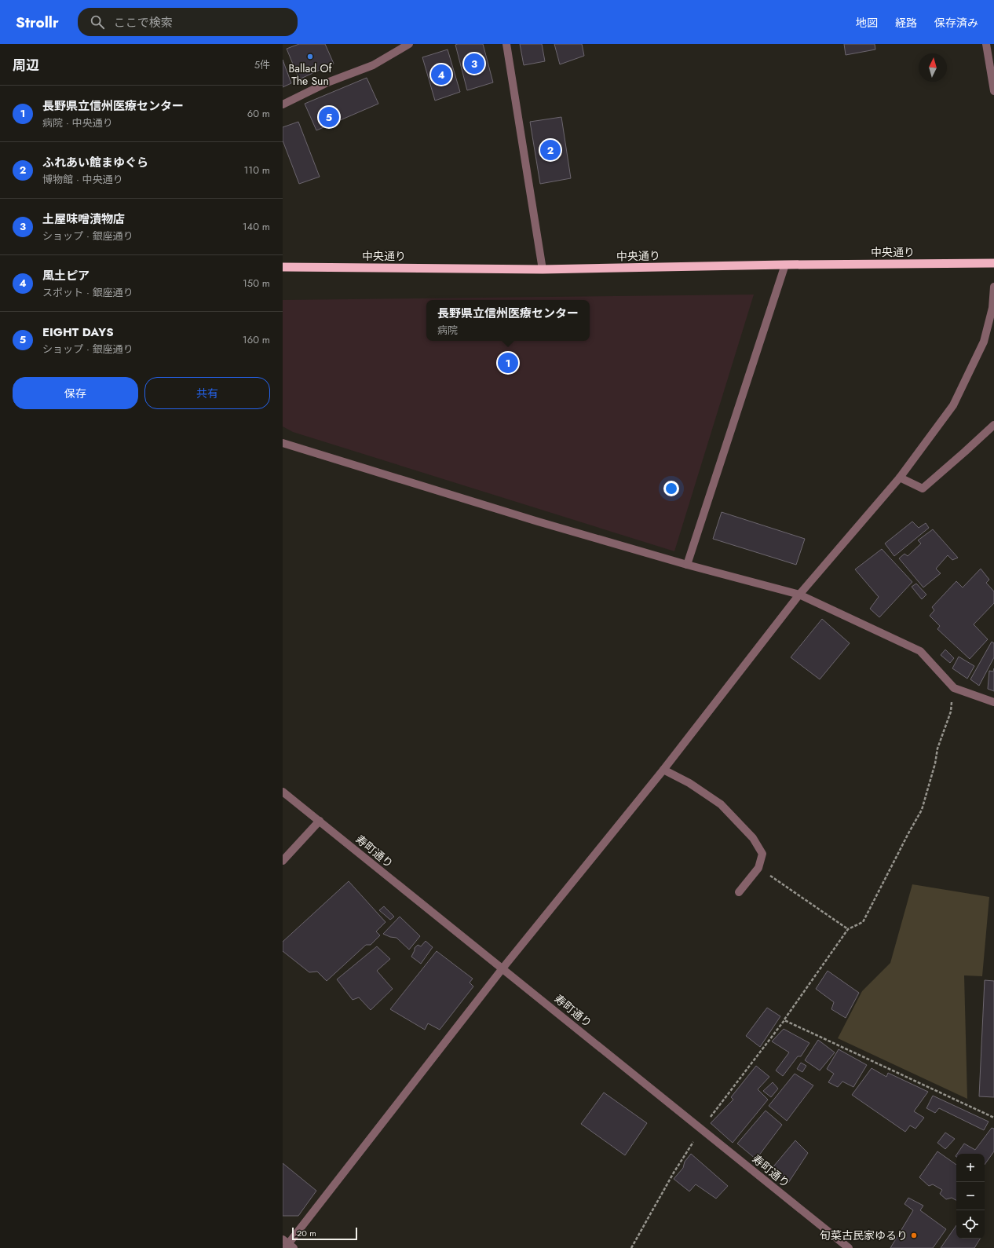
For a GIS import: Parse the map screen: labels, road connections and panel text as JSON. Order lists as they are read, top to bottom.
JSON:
{
  "streets": {
    "highway": ["中央通り"],
    "street": ["寿町通り"]
  },
  "places": ["Ballad Of The Sun", "旬菜古民家ゆるり"],
  "scale_bar": "20 m",
  "north": "top",
  "page": {
    "header": "Strollr",
    "search": "ここで検索",
    "nav": ["地図", "経路", "保存済み"],
    "heading": ["周辺", "5件"],
    "pins": [
      "3",
      "4",
      "5",
      "2",
      "1"
    ],
    "list": [
      {
        "mark": "1",
        "name": "長野県立信州医療センター",
        "note": "病院 · 中央通り",
        "value": "60 m"
      },
      {
        "mark": "2",
        "name": "ふれあい館まゆぐら",
        "note": "博物館 · 中央通り",
        "value": "110 m"
      },
      {
        "mark": "3",
        "name": "土屋味噌漬物店",
        "note": "ショップ · 銀座通り",
        "value": "140 m"
      },
      {
        "mark": "4",
        "name": "風土ピア",
        "note": "スポット · 銀座通り",
        "value": "150 m"
      },
      {
        "mark": "5",
        "name": "EIGHT DAYS",
        "note": "ショップ · 銀座通り",
        "value": "160 m"
      }
    ],
    "popup": ["長野県立信州医療センター", "病院"],
    "buttons": ["保存", "共有"],
    "map_buttons": ["+", "−"],
    "scale": "20 m"
  }
}
